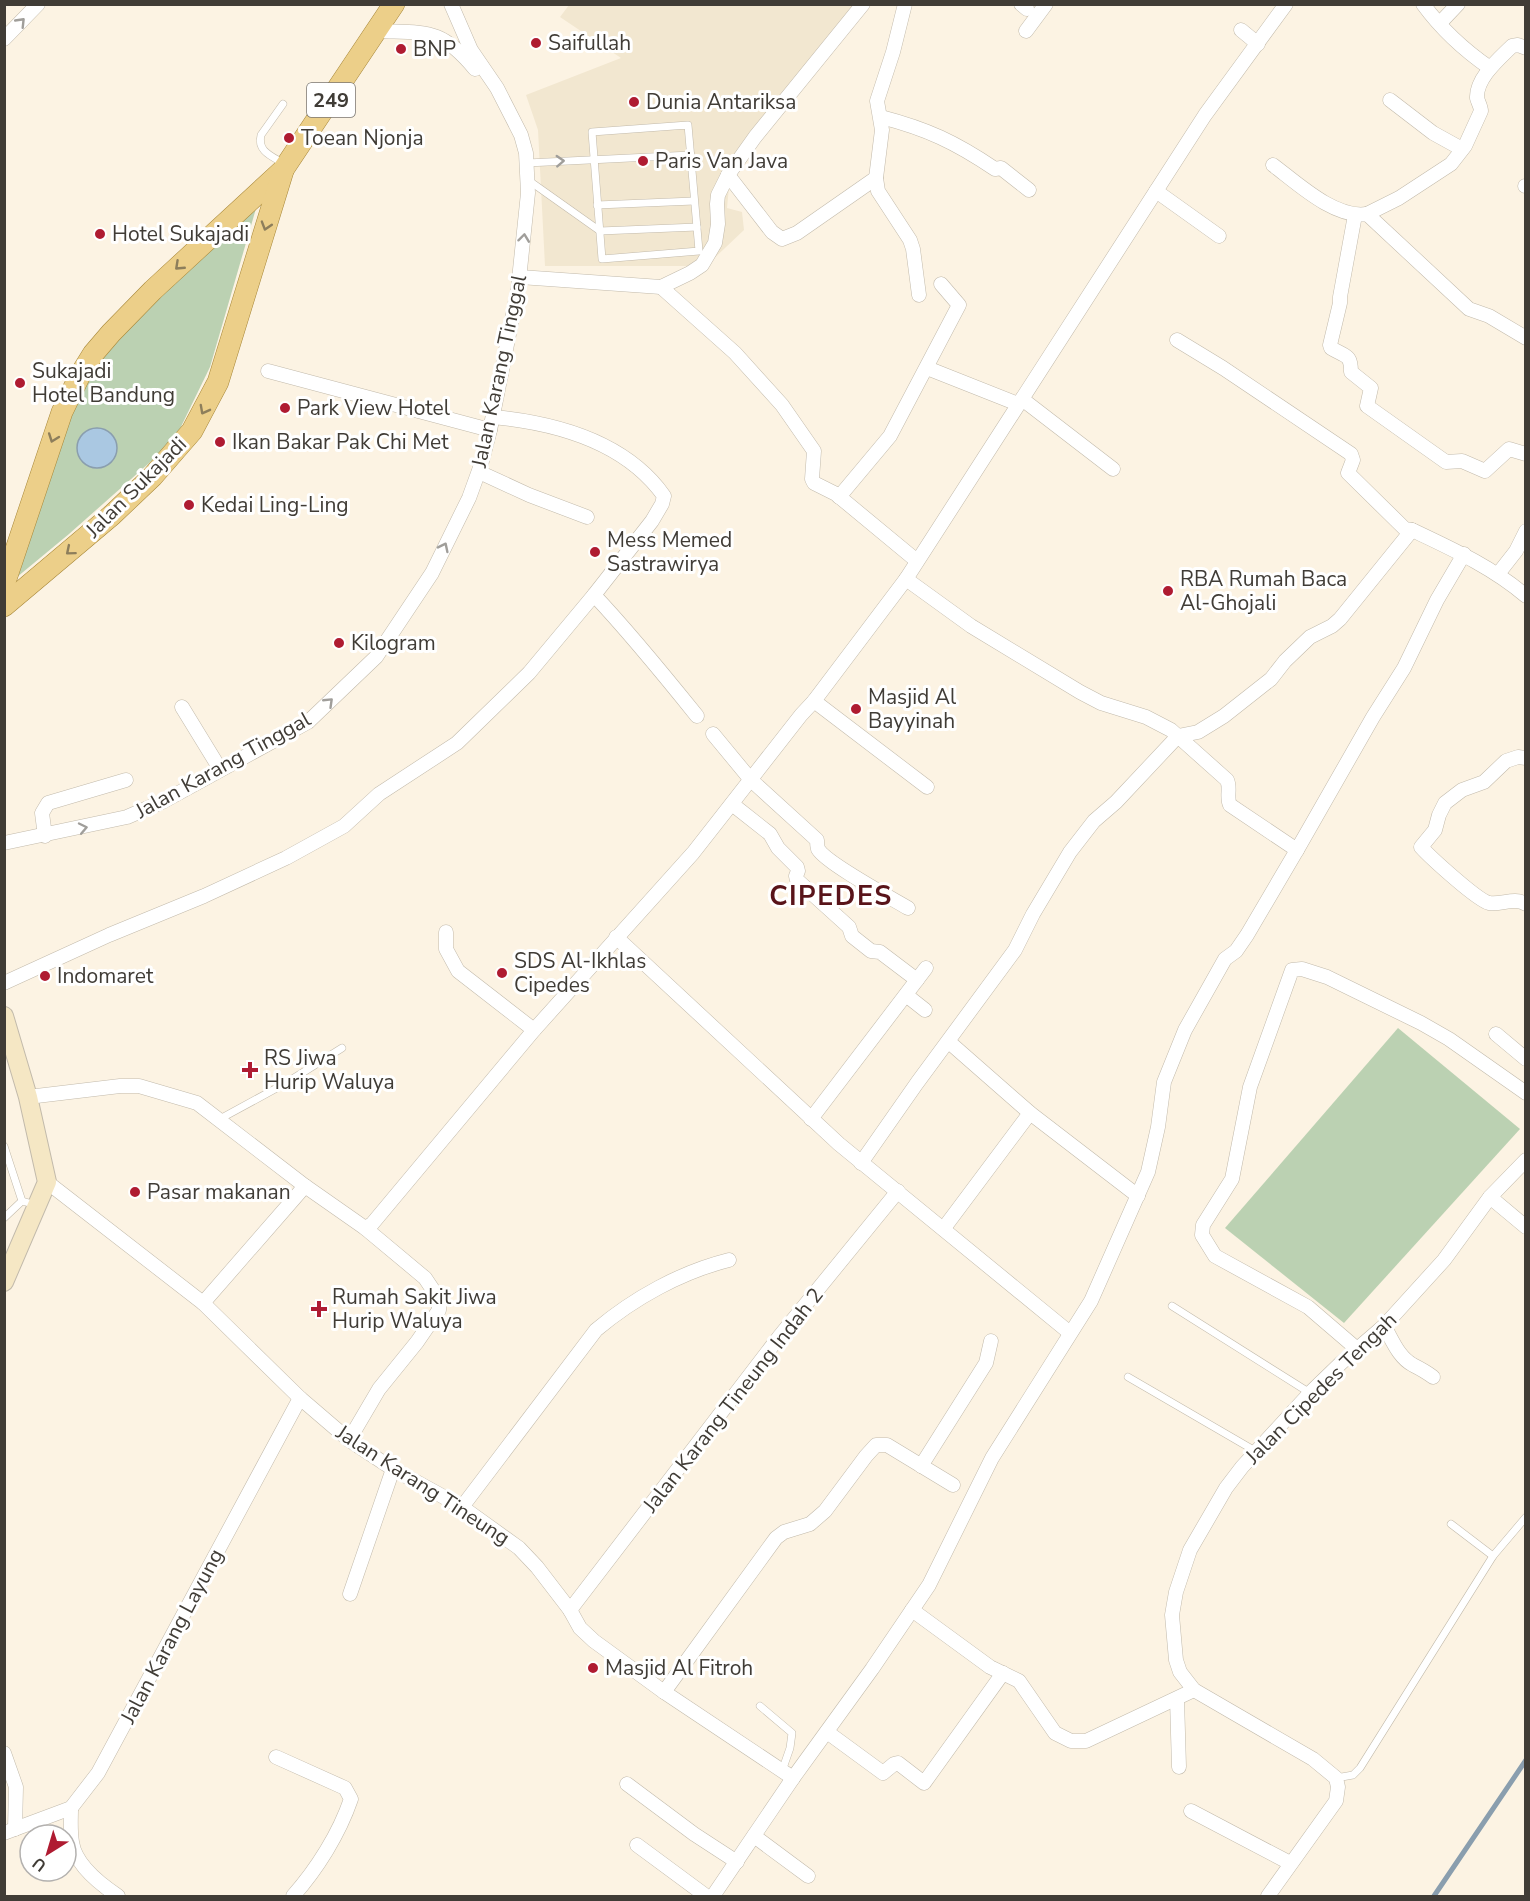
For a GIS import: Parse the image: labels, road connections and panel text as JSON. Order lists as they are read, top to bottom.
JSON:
{
  "streets": {
    "main road": ["249", "Jalan Sukajadi"],
    "street": [
      "Jalan Karang Tinggal",
      "Jalan Cipedes Tengah",
      "Jalan Karang Tineung Indah 2",
      "Jalan Karang Tineung",
      "Jalan Karang Layung"
    ]
  },
  "crossings": [
    ["Jalan Karang Tinggal", "Jalan Sukajadi"],
    ["Jalan Karang Tineung Indah 2", "Jalan Karang Tineung"],
    ["Jalan Karang Tineung", "Jalan Karang Layung"]
  ],
  "one_way": ["Jalan Sukajadi"],
  "districts": ["CIPEDES"],
  "places": {
    "other": [
      "Saifullah",
      "BNP",
      "Dunia Antariksa",
      "Toean Njonja",
      "Paris Van Java",
      "Hotel Sukajadi",
      "Sukajadi Hotel Bandung",
      "Park View Hotel",
      "Ikan Bakar Pak Chi Met",
      "Kedai Ling-Ling",
      "Mess Memed Sastrawirya",
      "RBA Rumah Baca Al-Ghojali",
      "Kilogram",
      "Masjid Al Bayyinah",
      "SDS Al-Ikhlas Cipedes",
      "Indomaret",
      "Pasar makanan",
      "Masjid Al Fitroh"
    ],
    "health": ["RS Jiwa Hurip Waluya", "Rumah Sakit Jiwa Hurip Waluya"]
  },
  "north": "bottom left"
}
